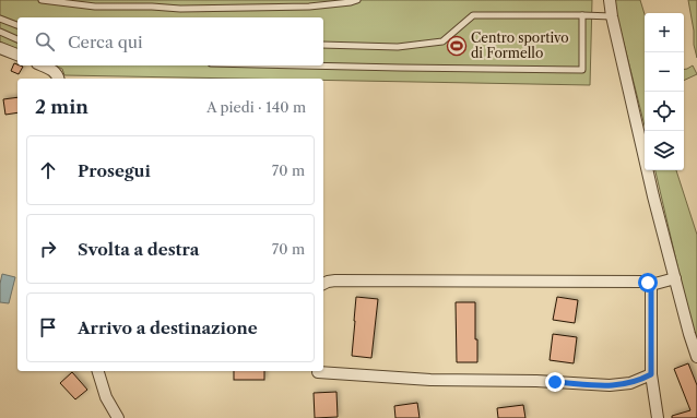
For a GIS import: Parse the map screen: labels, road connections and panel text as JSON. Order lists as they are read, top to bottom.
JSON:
{
  "places": {
    "sports": ["Centro sportivo di Formello"]
  },
  "page": {
    "map_buttons": ["+", "−"],
    "search": "Cerca qui",
    "heading": ["2 min", "A piedi · 140 m"],
    "list": [
      ["Prosegui", "70 m"],
      ["Svolta a destra", "70 m"],
      "Arrivo a destinazione"
    ]
  }
}
